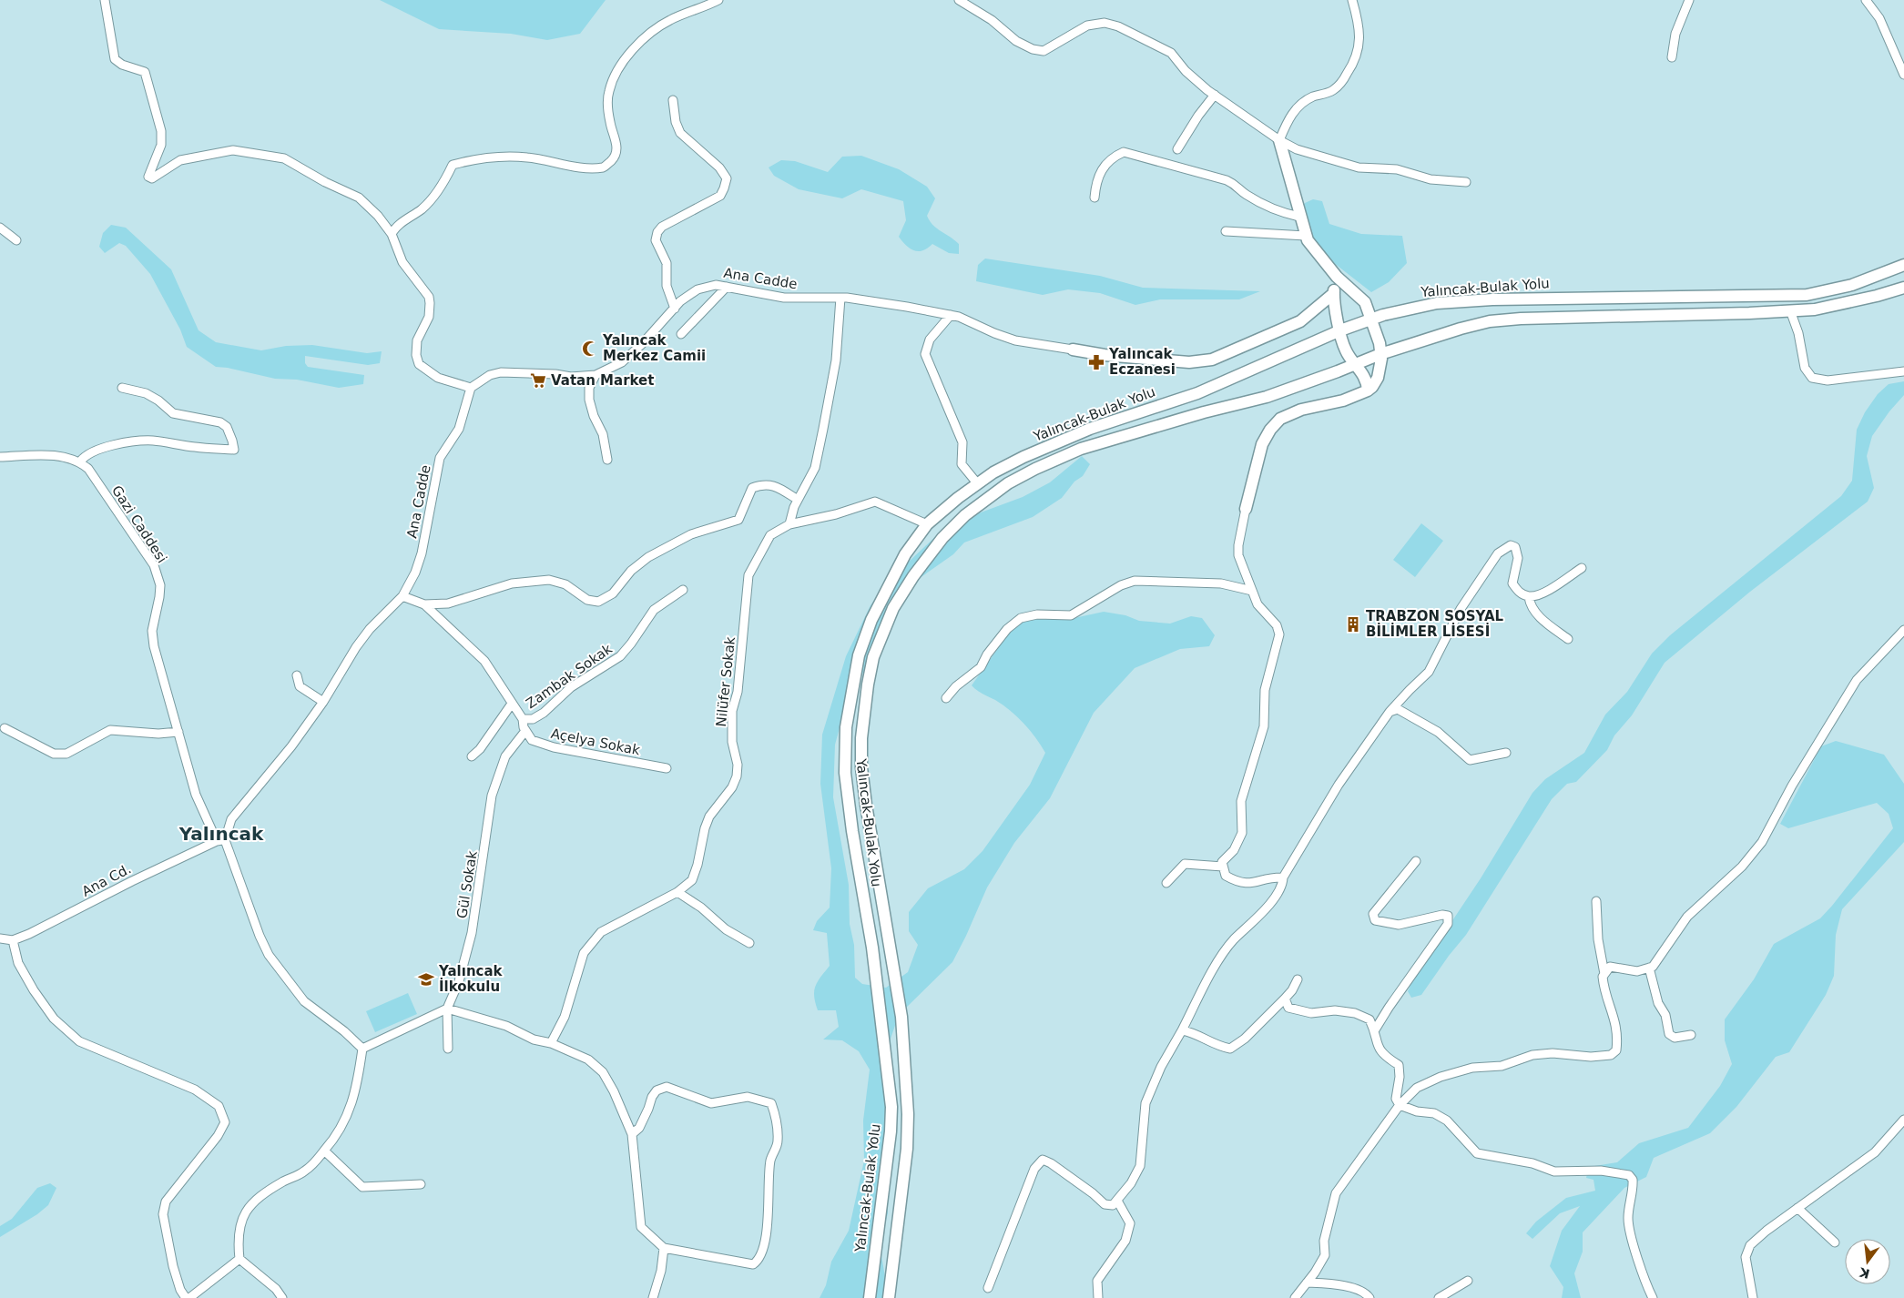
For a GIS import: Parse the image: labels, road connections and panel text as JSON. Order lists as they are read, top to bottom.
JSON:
{
  "streets": {
    "main road": ["Yalıncak-Bulak Yolu"],
    "street": [
      "Ana Cadde",
      "Gazi Caddesi",
      "Zambak Sokak",
      "Nilüfer Sokak",
      "Açelya Sokak",
      "Ana Cd.",
      "Gül Sokak"
    ]
  },
  "crossings": [
    ["Ana Cadde", "Gazi Caddesi"],
    ["Ana Cadde", "Ana Cd."],
    ["Yalıncak-Bulak Yolu", "Nilüfer Sokak"],
    ["Gazi Caddesi", "Ana Cd."],
    ["Açelya Sokak", "Gül Sokak"]
  ],
  "districts": ["Yalıncak"],
  "places": {
    "mosque": ["Yalıncak Merkez Camii"],
    "pharmacy": ["Yalıncak Eczanesi"],
    "supermarket": ["Vatan Market"],
    "building": ["TRABZON SOSYAL BİLİMLER LİSESİ"],
    "school or university": ["Yalıncak İlkokulu"]
  },
  "north": "bottom"
}
